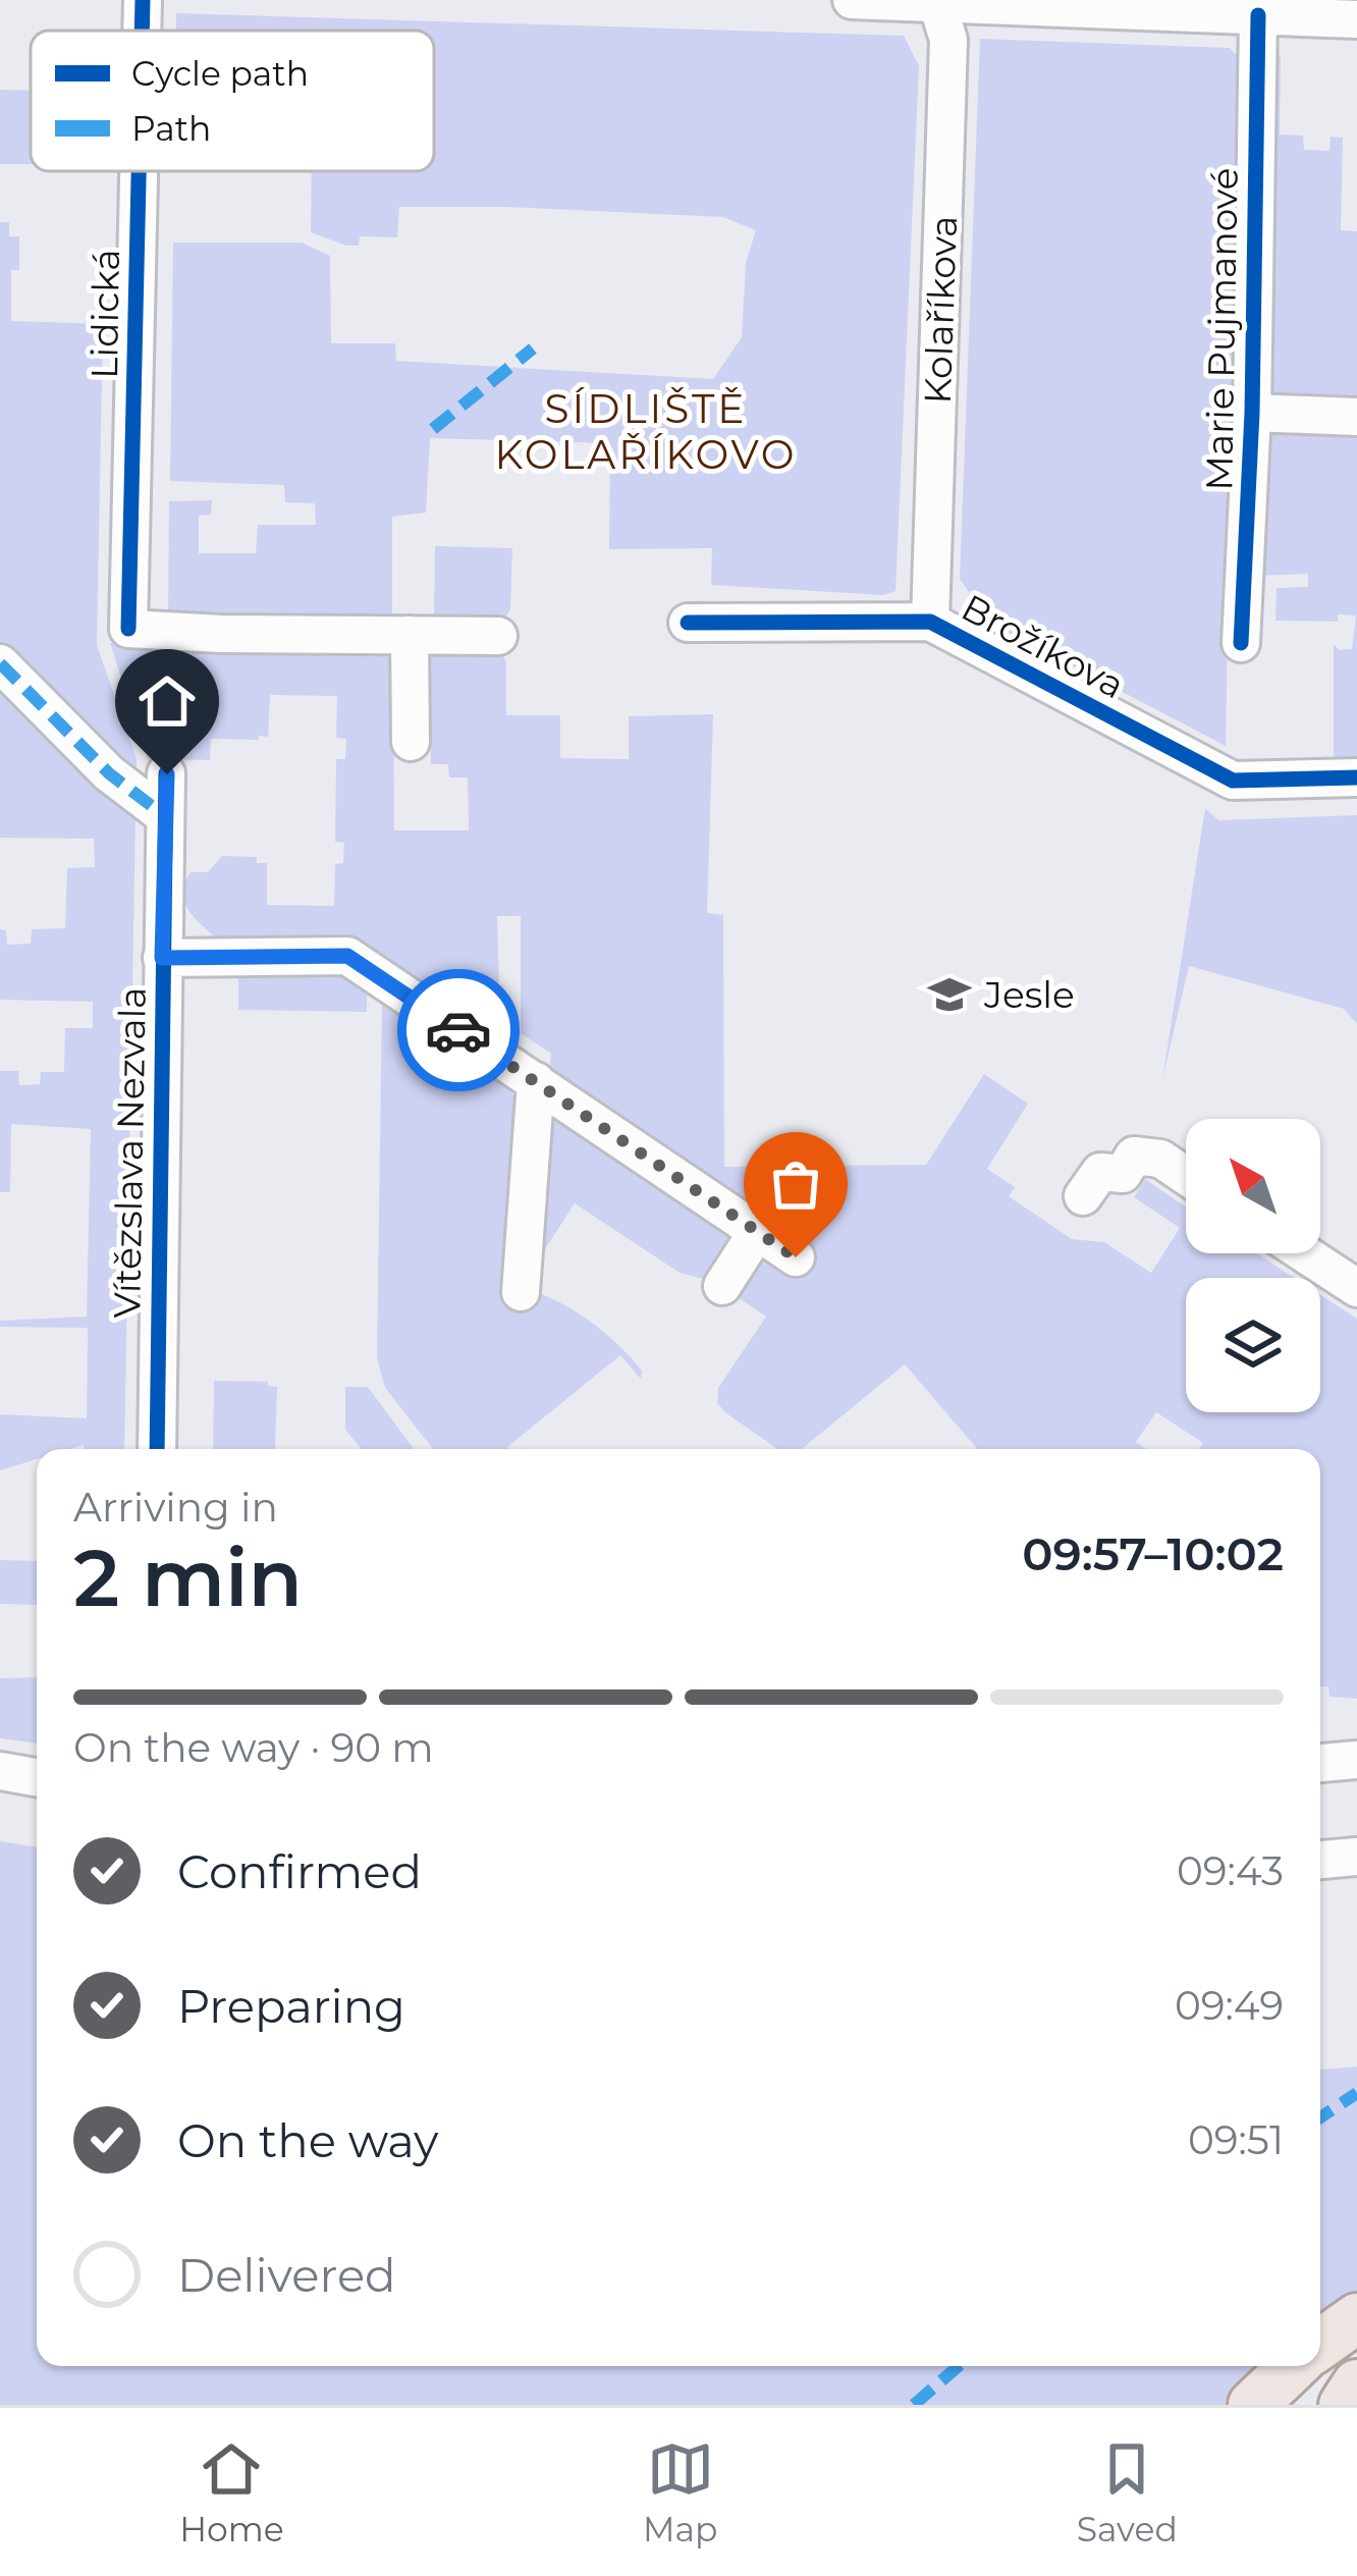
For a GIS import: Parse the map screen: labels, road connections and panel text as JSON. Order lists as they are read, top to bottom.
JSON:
{
  "streets": {
    "street": [
      "Kolaříkova",
      "Lidická",
      "Marie Pujmanové",
      "Brožíkova",
      "Vítězslava Nezvala"
    ]
  },
  "crossings": [
    ["Kolaříkova", "Brožíkova"]
  ],
  "districts": ["SÍDLIŠTĚ KOLAŘÍKOVO"],
  "places": {
    "school or university": ["Jesle"]
  },
  "legend": ["Cycle path", "Path"],
  "north": "top left",
  "page": {
    "heading": ["2 min", "Arriving in", "09:57–10:02"],
    "bar": "On the way · 90 m",
    "list": [
      ["Confirmed", "09:43"],
      ["Preparing", "09:49"],
      ["On the way", "09:51"],
      "Delivered"
    ],
    "tabs": ["Home", "Map", "Saved"]
  }
}
